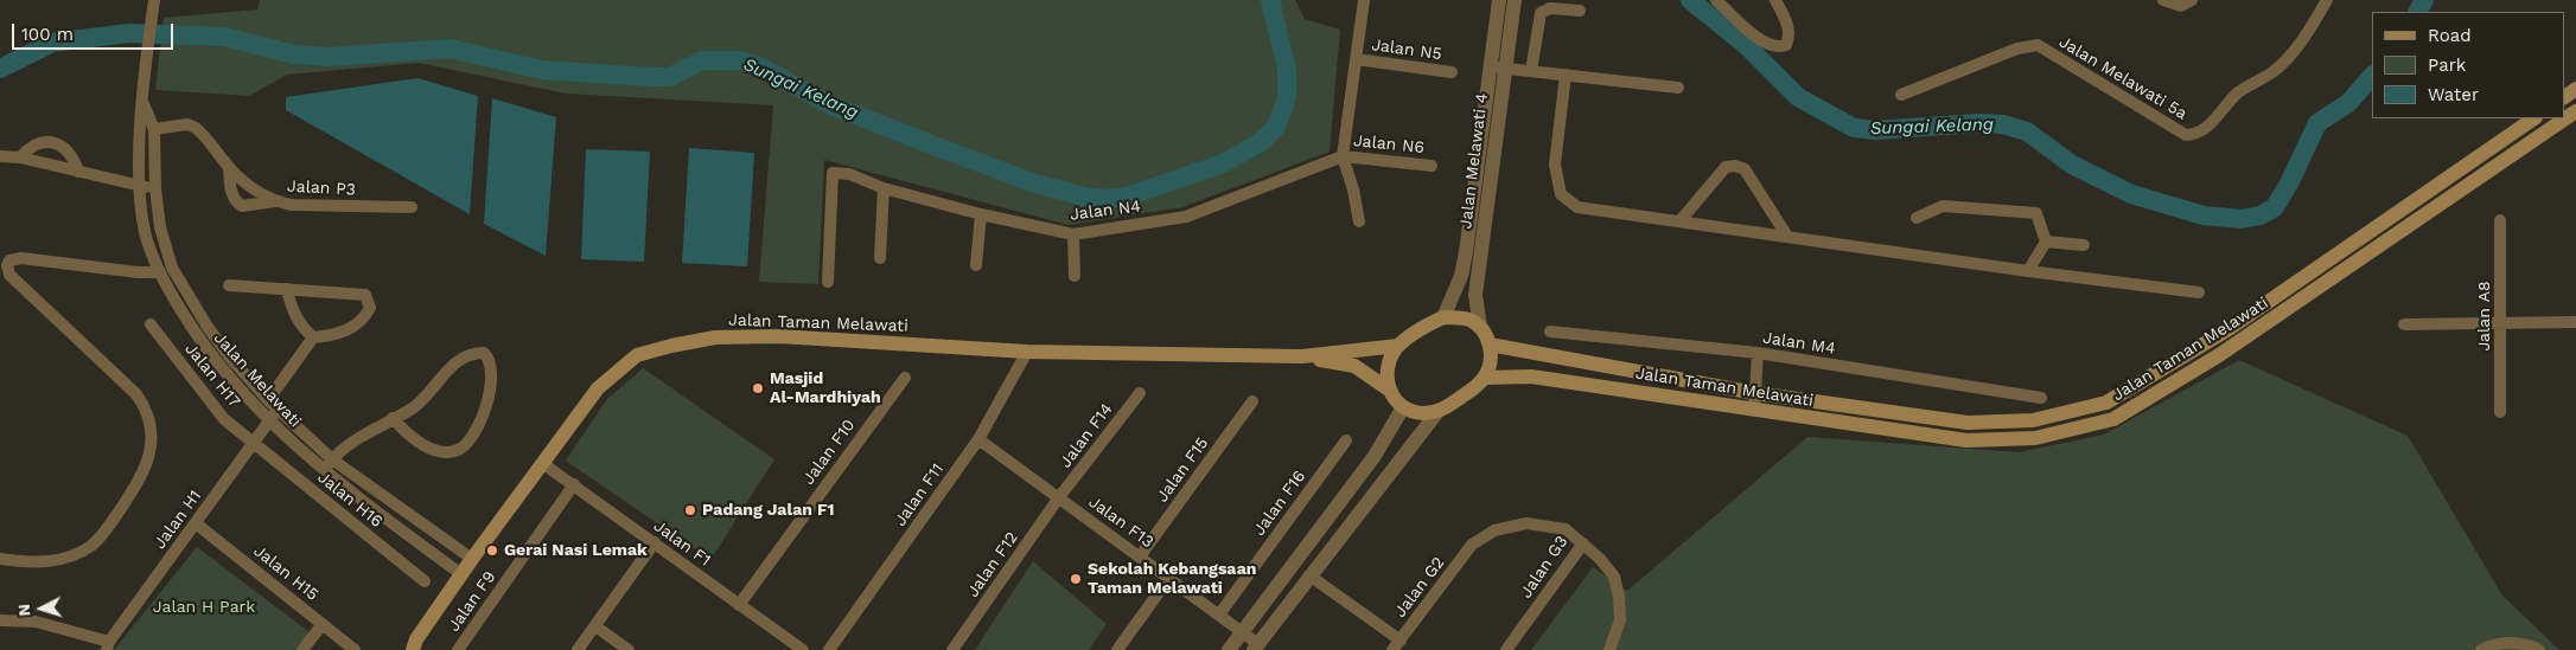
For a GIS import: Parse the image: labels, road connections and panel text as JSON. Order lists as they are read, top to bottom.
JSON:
{
  "streets": {
    "main road": ["Jalan Taman Melawati"],
    "street": [
      "Jalan N5",
      "Jalan Melawati 5a",
      "Jalan N6",
      "Jalan Melawati 4",
      "Jalan P3",
      "Jalan N4",
      "Jalan A8",
      "Jalan M4",
      "Jalan H17",
      "Jalan Melawati",
      "Jalan F14",
      "Jalan F10",
      "Jalan F15",
      "Jalan F11",
      "Jalan H16",
      "Jalan F16",
      "Jalan H1",
      "Jalan F13",
      "Jalan F1",
      "Jalan F12",
      "Jalan G3",
      "Jalan H15",
      "Jalan G2",
      "Jalan F9"
    ]
  },
  "crossings": [
    ["Jalan N6", "Jalan N4"],
    ["Jalan Melawati 4", "Jalan Taman Melawati"],
    ["Jalan P3", "Jalan Melawati"],
    ["Jalan Taman Melawati", "Jalan Melawati"],
    ["Jalan Taman Melawati", "Jalan F11"],
    ["Jalan Taman Melawati", "Jalan F1"],
    ["Jalan H17", "Jalan H16"],
    ["Jalan H17", "Jalan H1"],
    ["Jalan Melawati", "Jalan H1"],
    ["Jalan F14", "Jalan F13"],
    ["Jalan F14", "Jalan F12"],
    ["Jalan F10", "Jalan F1"],
    ["Jalan F15", "Jalan F13"],
    ["Jalan F11", "Jalan F13"],
    ["Jalan H16", "Jalan H1"],
    ["Jalan F16", "Jalan F13"],
    ["Jalan H1", "Jalan H15"],
    ["Jalan F13", "Jalan F12"],
    ["Jalan F1", "Jalan F9"],
    ["Jalan G3", "Jalan G2"]
  ],
  "water": ["Sungai Kelang"],
  "parks": ["Jalan H Park"],
  "places": [
    "Masjid Al-Mardhiyah",
    "Padang Jalan F1",
    "Gerai Nasi Lemak",
    "Sekolah Kebangsaan Taman Melawati"
  ],
  "legend": ["Road", "Park", "Water"],
  "scale_bar": "100 m",
  "north": "left"
}
